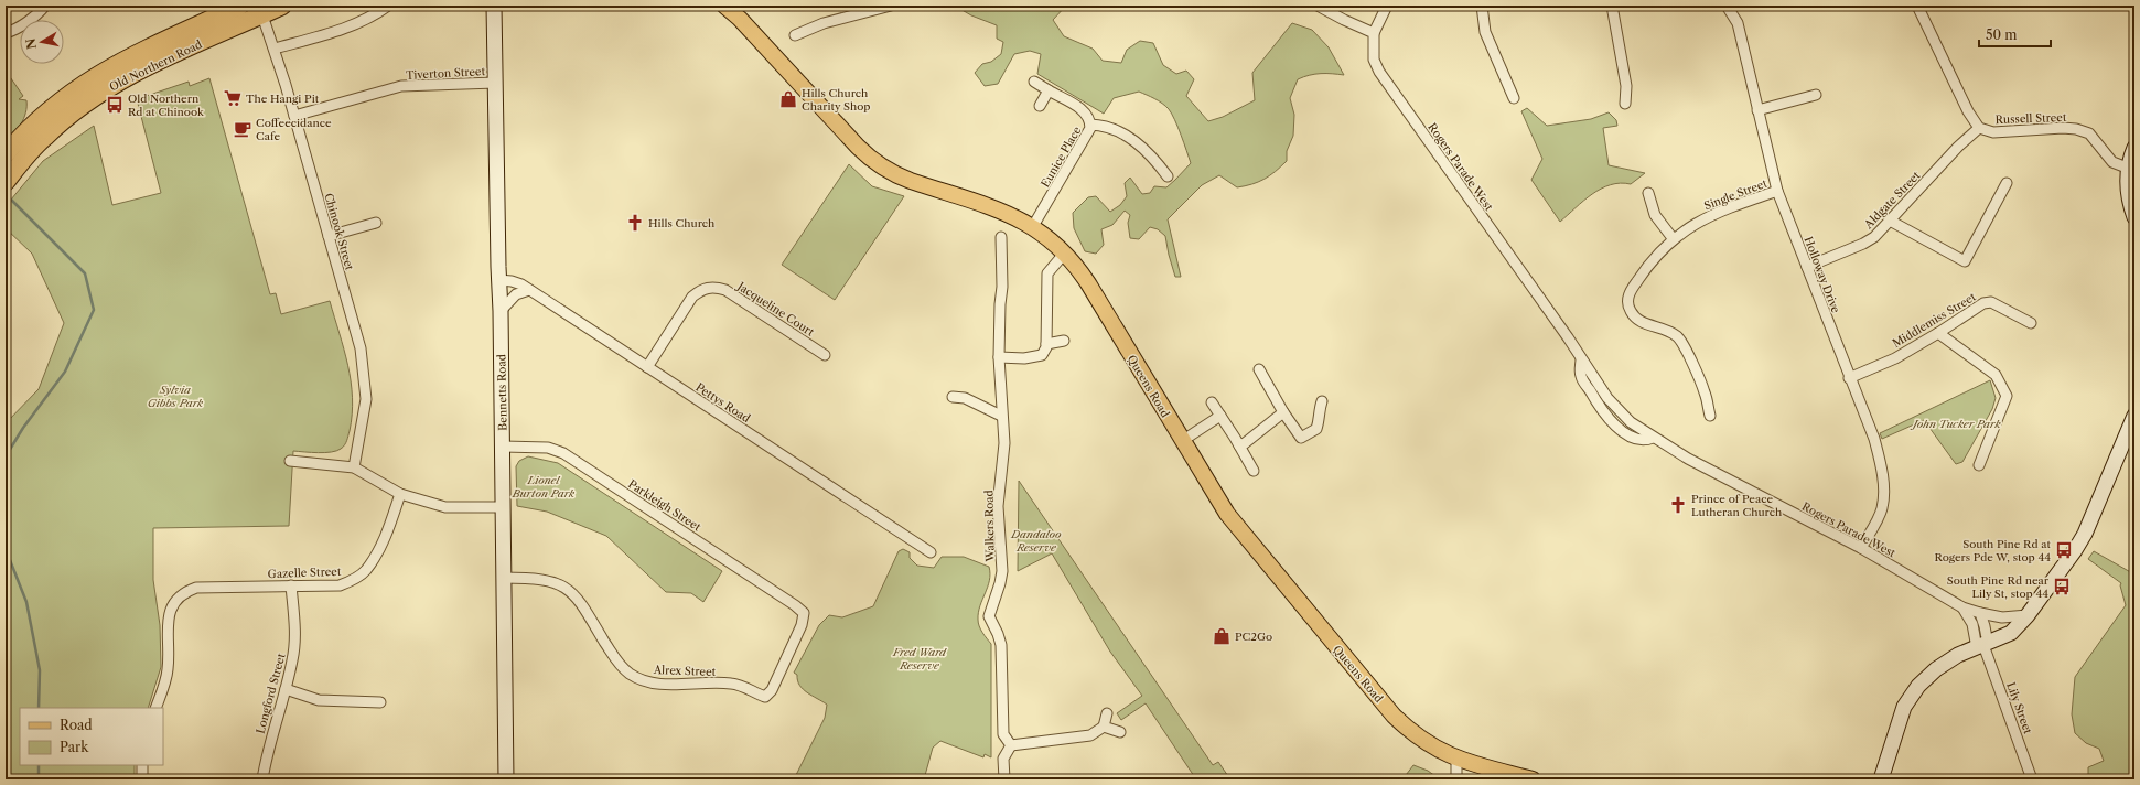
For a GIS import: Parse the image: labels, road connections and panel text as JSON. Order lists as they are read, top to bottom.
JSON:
{
  "streets": {
    "highway": ["Old Northern Road"],
    "main road": ["Queens Road"],
    "street": [
      "Tiverton Street",
      "Russell Street",
      "Eunice Place",
      "Rogers Parade West",
      "Single Street",
      "Aldgate Street",
      "Chinook Street",
      "Holloway Drive",
      "Jacqueline Court",
      "Middlemiss Street",
      "Bennetts Road",
      "Pettys Road",
      "Parkleigh Street",
      "Walkers Road",
      "Gazelle Street",
      "Alrex Street",
      "Longford Street",
      "Lily Street"
    ]
  },
  "crossings": [
    ["Old Northern Road", "Chinook Street"],
    ["Tiverton Street", "Chinook Street"],
    ["Tiverton Street", "Bennetts Road"],
    ["Russell Street", "Aldgate Street"],
    ["Eunice Place", "Queens Road"],
    ["Rogers Parade West", "Holloway Drive"],
    ["Single Street", "Holloway Drive"],
    ["Aldgate Street", "Holloway Drive"],
    ["Holloway Drive", "Middlemiss Street"],
    ["Jacqueline Court", "Pettys Road"],
    ["Bennetts Road", "Pettys Road"],
    ["Bennetts Road", "Parkleigh Street"],
    ["Bennetts Road", "Alrex Street"],
    ["Parkleigh Street", "Alrex Street"],
    ["Gazelle Street", "Longford Street"]
  ],
  "parks": [
    "Sylvia Gibbs Park",
    "John Tucker Park",
    "Lionel Burton Park",
    "Dandaloo Reserve",
    "Fred Ward Reserve"
  ],
  "places": {
    "supermarket": ["The Hangi Pit"],
    "shop": ["Hills Church Charity Shop", "PC2Go"],
    "bus stop": ["Old Northern Rd at Chinook", "South Pine Rd at Rogers Pde W, stop 44", "South Pine Rd near Lily St, stop 44"],
    "cafe": ["Coffeecidance Cafe"],
    "church": ["Hills Church", "Prince of Peace Lutheran Church"]
  },
  "legend": ["Road", "Park"],
  "scale_bar": "50 m",
  "north": "left"
}
